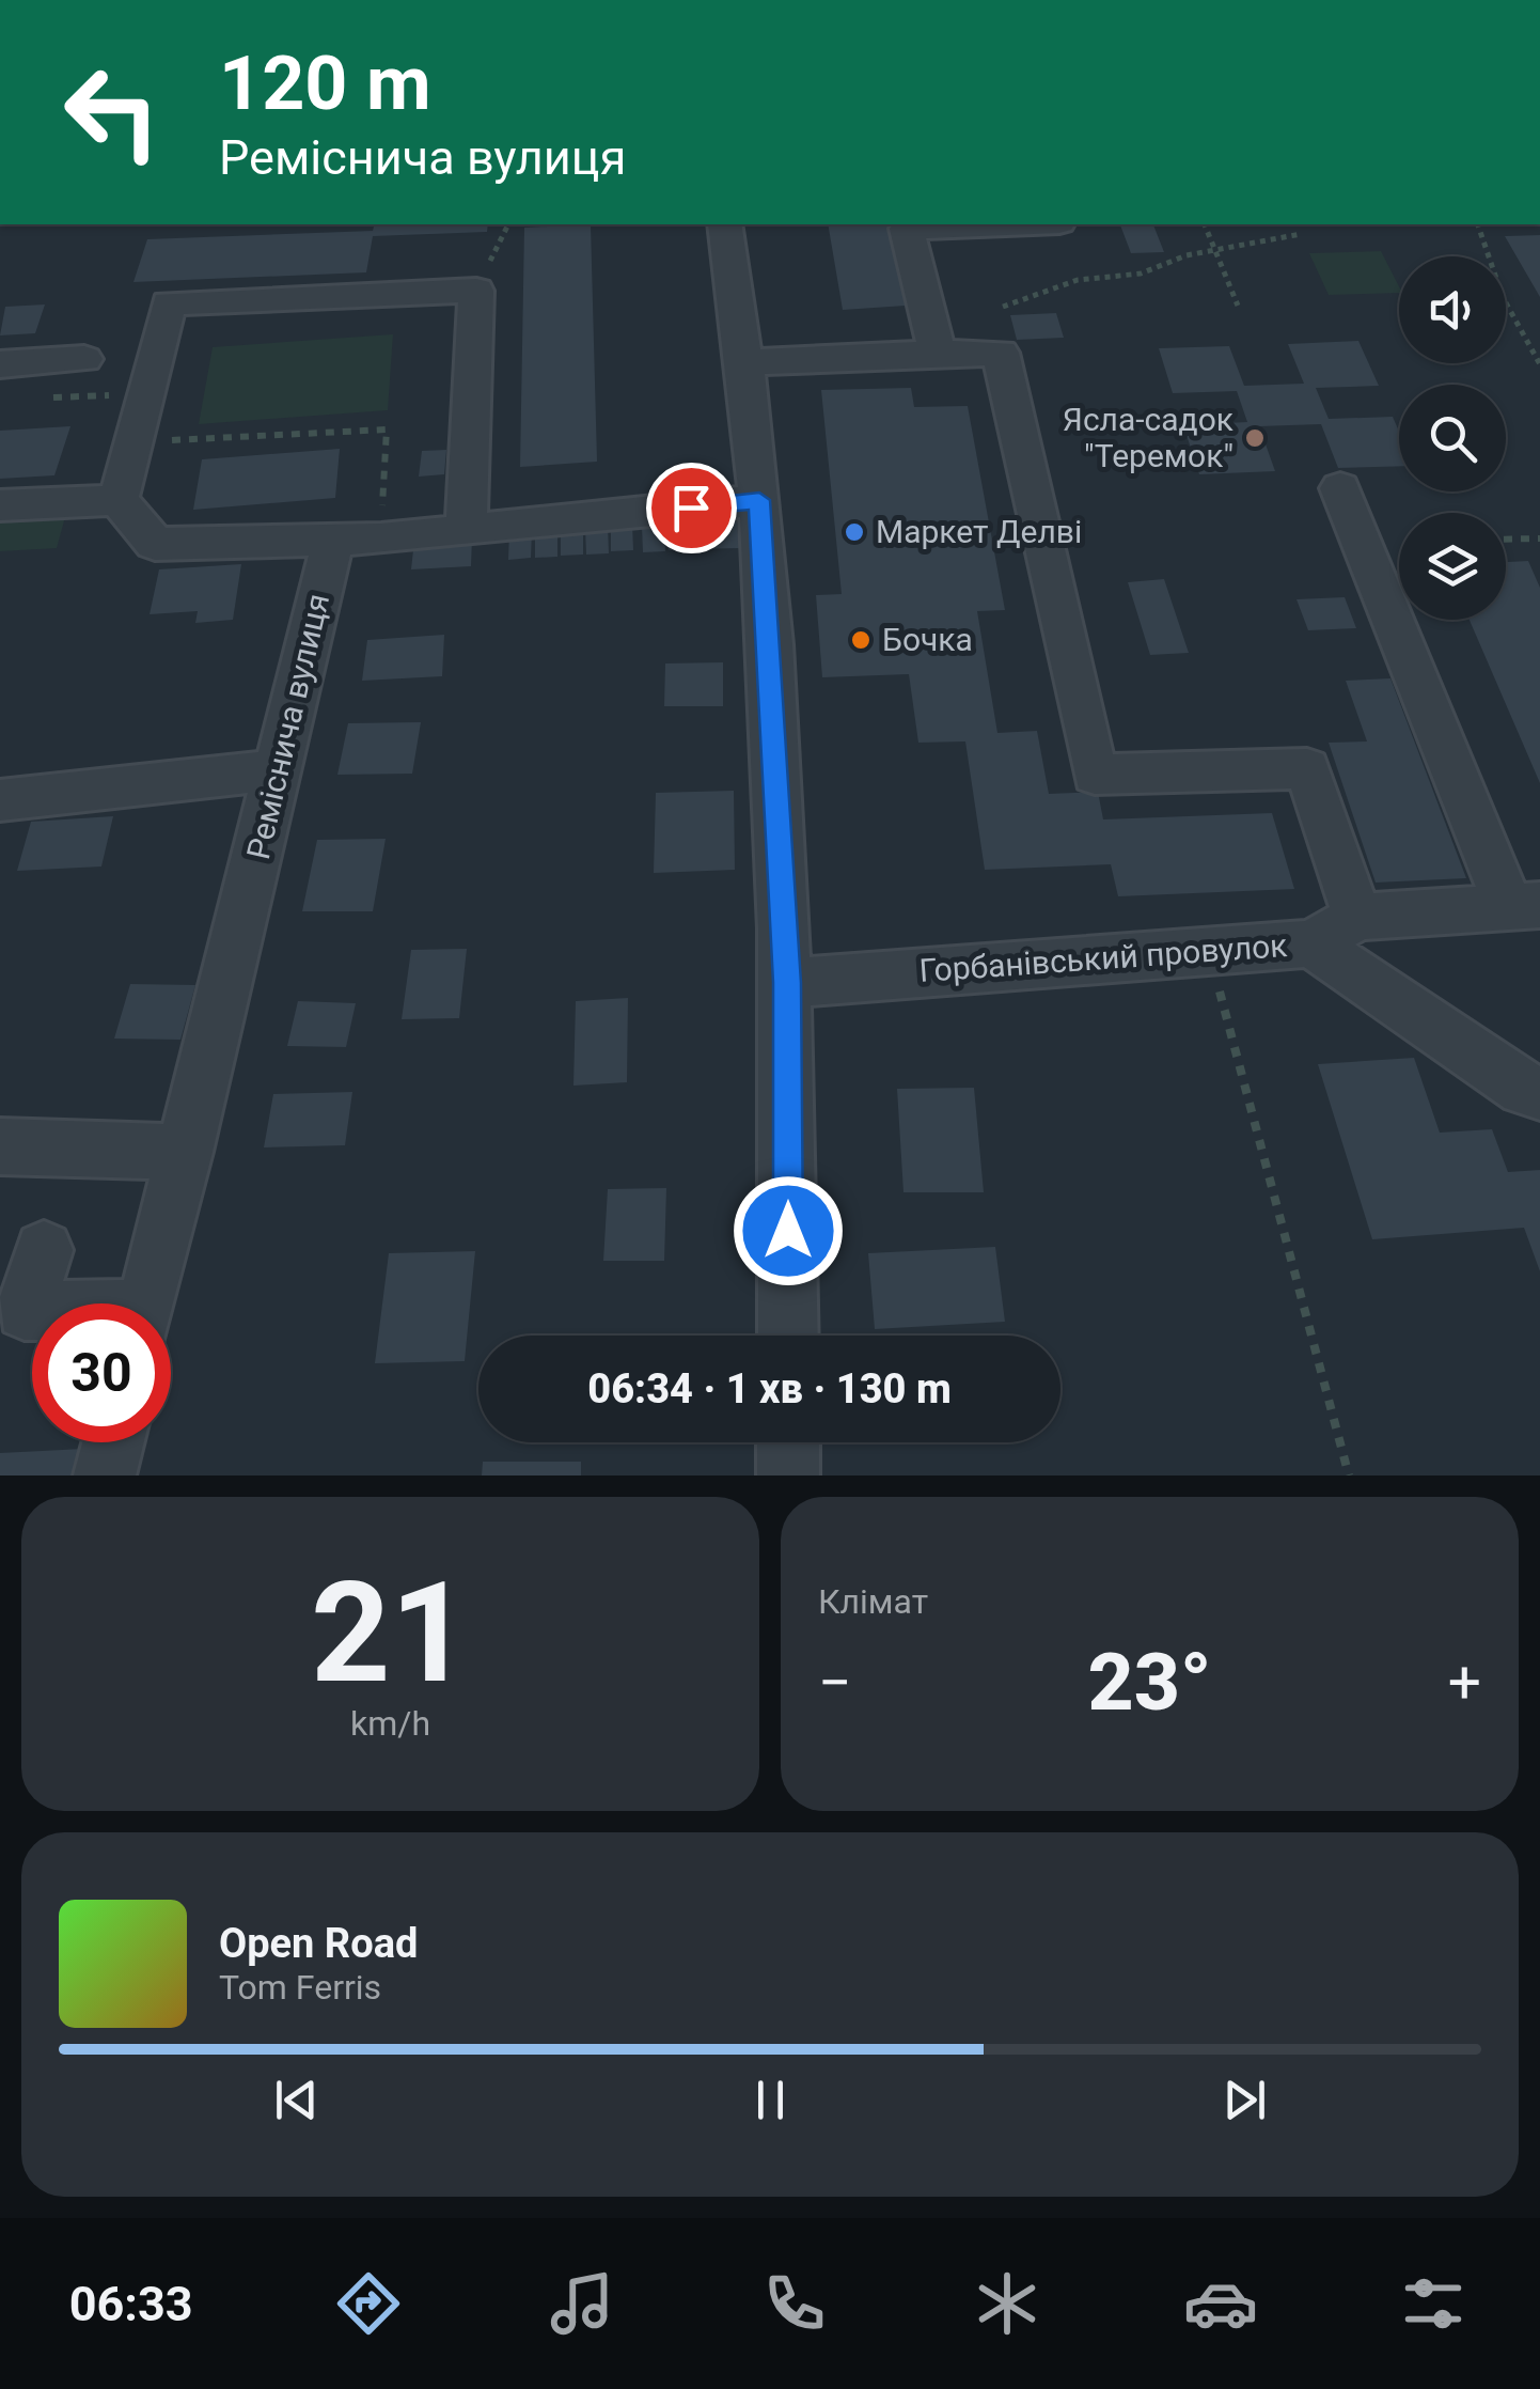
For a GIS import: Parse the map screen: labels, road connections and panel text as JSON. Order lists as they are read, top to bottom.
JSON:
{
  "streets": {
    "street": ["Реміснича вулиця", "Горбанівський провулок"]
  },
  "places": ["Ясла-садок \"Теремок\"", "Маркет Делві", "Бочка"],
  "page": {
    "turn": ["120 m", "Реміснича вулиця"],
    "limit": "30",
    "trip": "06:34 · 1 хв · 130 m",
    "tile": [
      ["21", "km/h"],
      "Клімат"
    ],
    "heat": ["−", "23°", "+"],
    "song": ["Open Road", "Tom Ferris"],
    "tabs": "06:33"
  }
}
